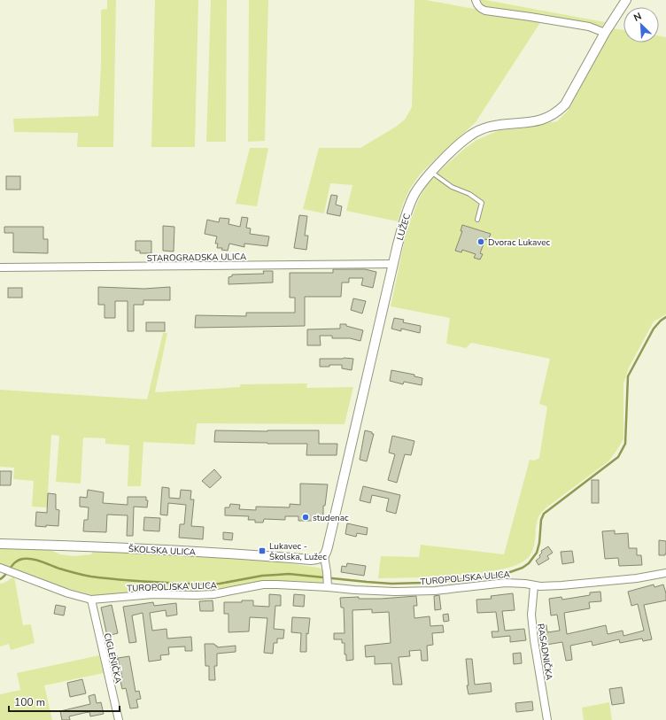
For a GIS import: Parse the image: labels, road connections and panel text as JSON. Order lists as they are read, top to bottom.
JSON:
{
  "streets": {
    "street": [
      "LUŽEC",
      "STAROGRADSKA ULICA",
      "ŠKOLSKA ULICA",
      "TUROPOLJSKA ULICA",
      "RASADNIČKA",
      "CIGLENIČKA"
    ]
  },
  "crossings": [
    ["LUŽEC", "STAROGRADSKA ULICA"],
    ["LUŽEC", "ŠKOLSKA ULICA"],
    ["TUROPOLJSKA ULICA", "RASADNIČKA"],
    ["TUROPOLJSKA ULICA", "CIGLENIČKA"]
  ],
  "places": {
    "other": ["Dvorac Lukavec", "studenac"],
    "transit": ["Lukavec - Školska, Lužec"]
  },
  "scale_bar": "100 m",
  "north": "top left"
}
